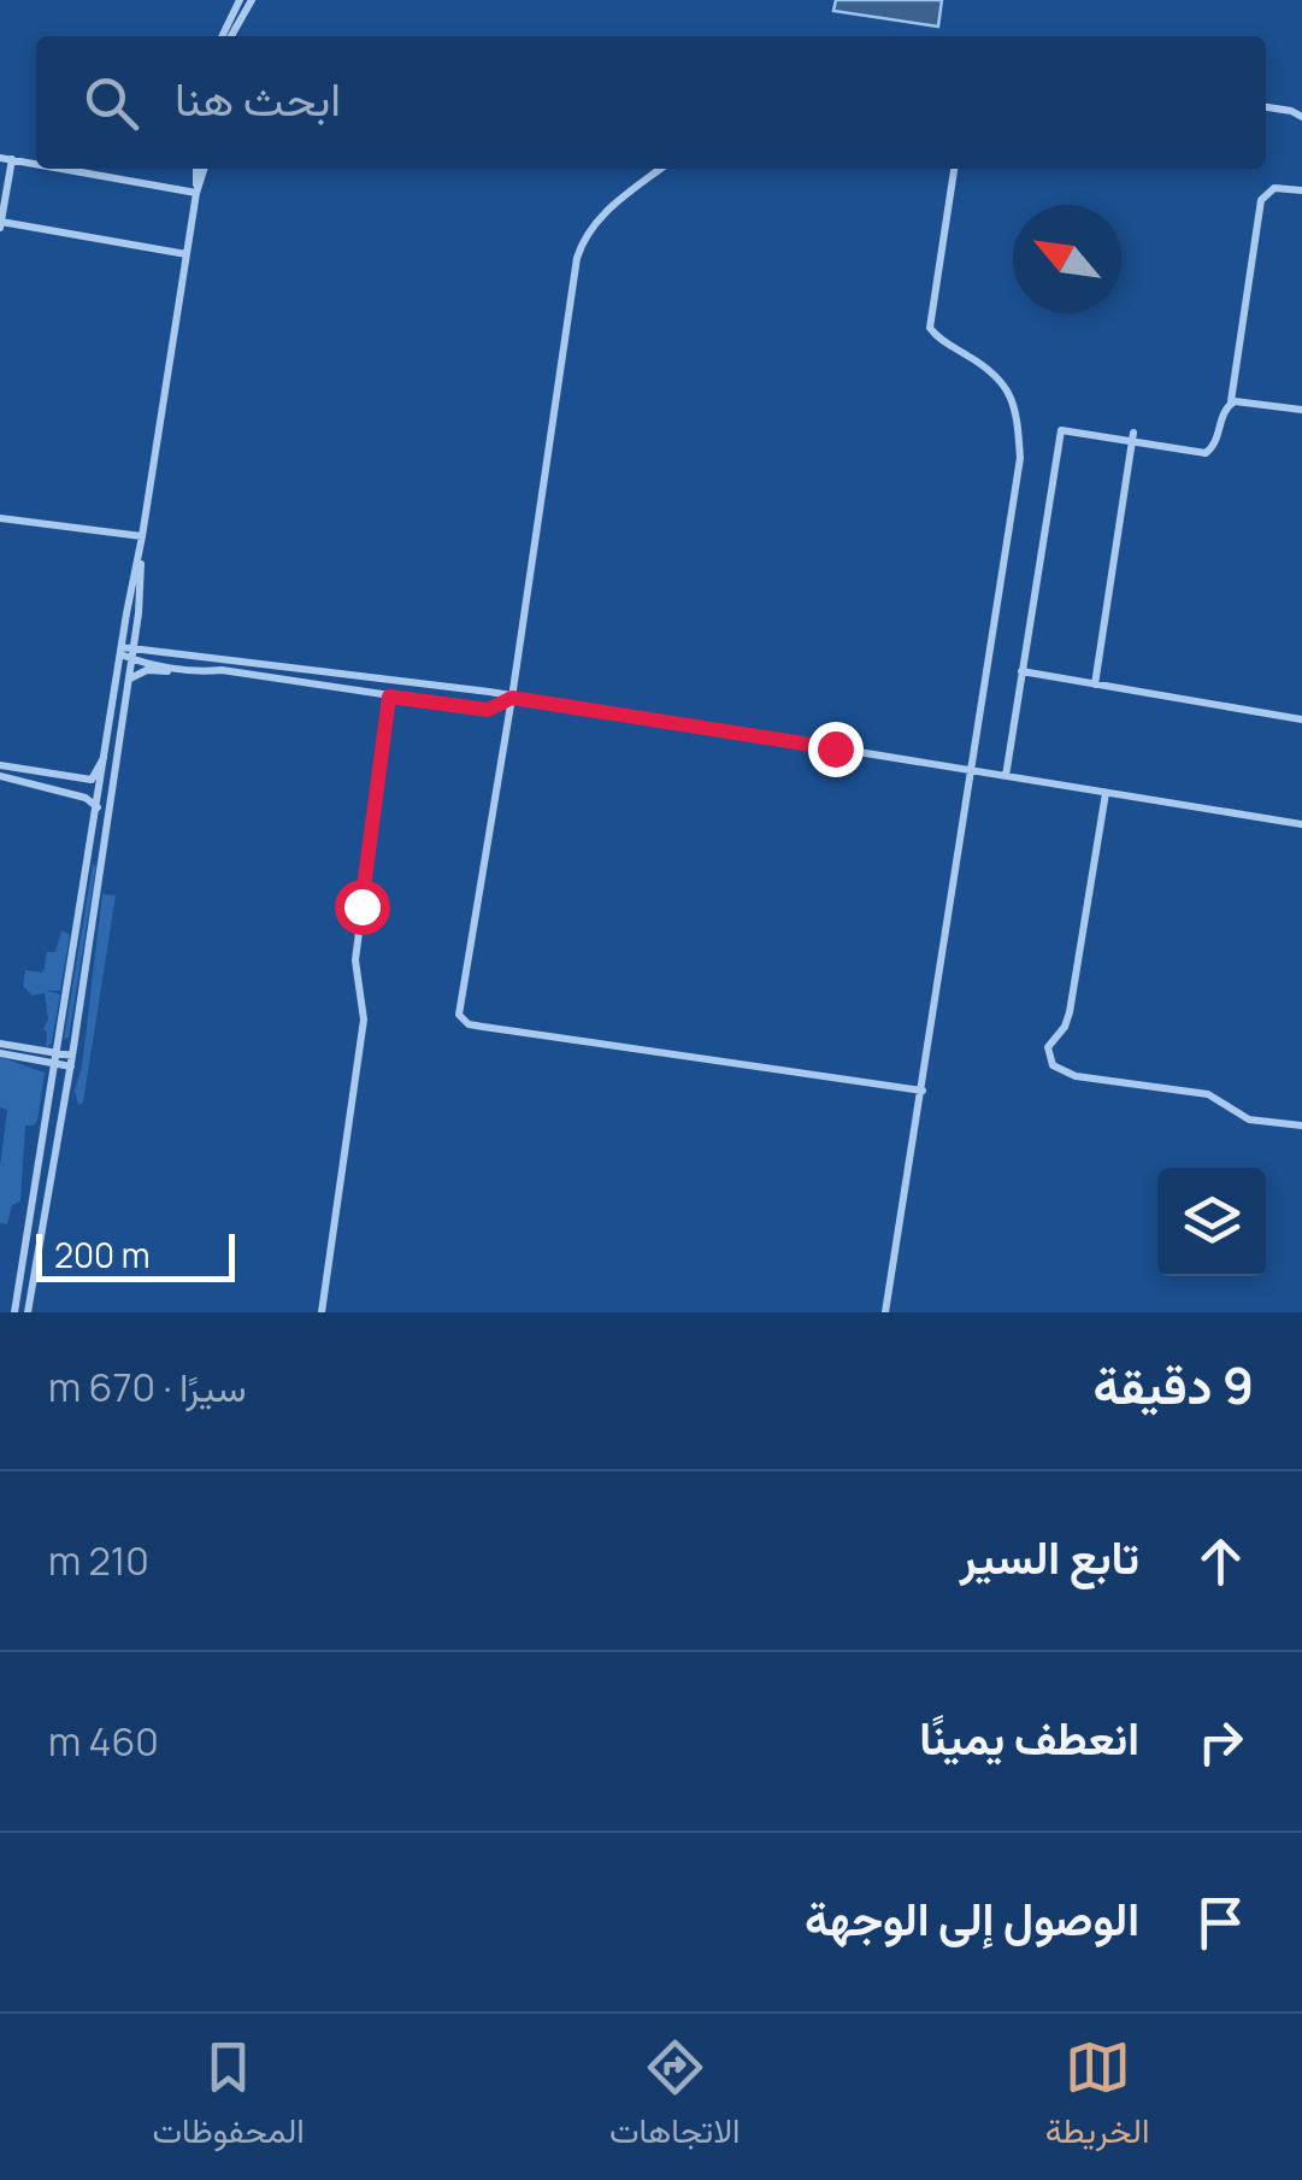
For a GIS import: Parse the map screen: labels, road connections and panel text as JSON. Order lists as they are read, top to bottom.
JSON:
{
  "scale_bar": "200 m",
  "north": "top left",
  "page": {
    "search": "ابحث هنا",
    "scale": "200 m",
    "heading": ["9 دقيقة", "سيرًا · 670 m"],
    "list": [
      ["تابع السير", "210 m"],
      ["انعطف يمينًا", "460 m"],
      "الوصول إلى الوجهة"
    ],
    "nav": ["الخريطة", "الاتجاهات", "المحفوظات"]
  }
}
